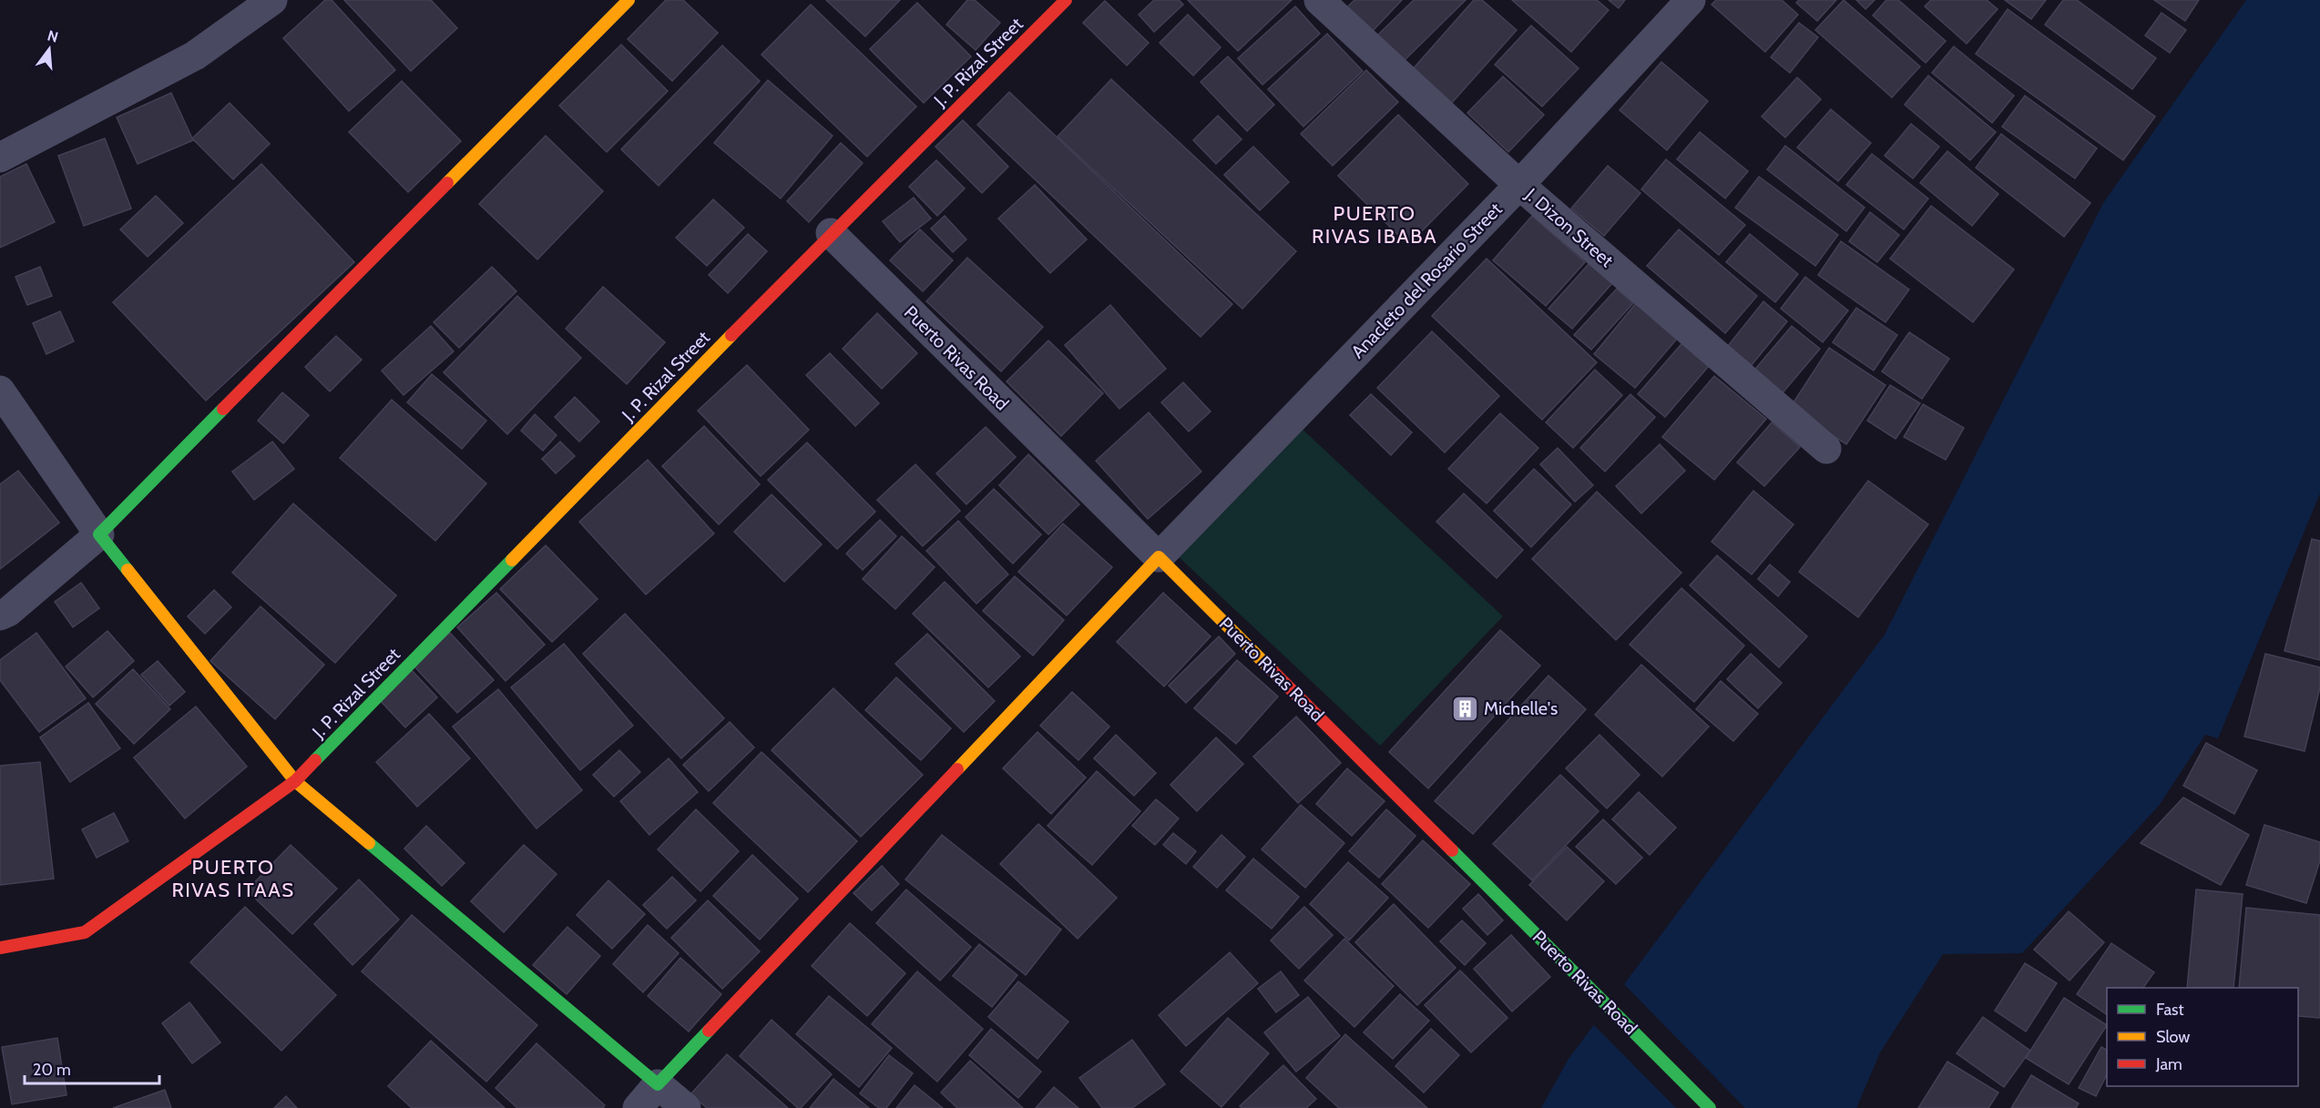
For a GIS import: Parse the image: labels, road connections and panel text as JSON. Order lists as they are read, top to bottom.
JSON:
{
  "streets": {
    "street": [
      "J. P. Rizal Street",
      "J. Dizon Street",
      "Anacleto del Rosario Street",
      "Puerto Rivas Road"
    ]
  },
  "crossings": [
    ["J. P. Rizal Street", "Puerto Rivas Road"],
    ["J. Dizon Street", "Anacleto del Rosario Street"],
    ["Anacleto del Rosario Street", "Puerto Rivas Road"]
  ],
  "districts": ["PUERTO RIVAS IBABA", "PUERTO RIVAS ITAAS"],
  "places": {
    "building": ["Michelle's"]
  },
  "legend": ["Fast", "Slow", "Jam"],
  "scale_bar": "20 m",
  "north": "top"
}
